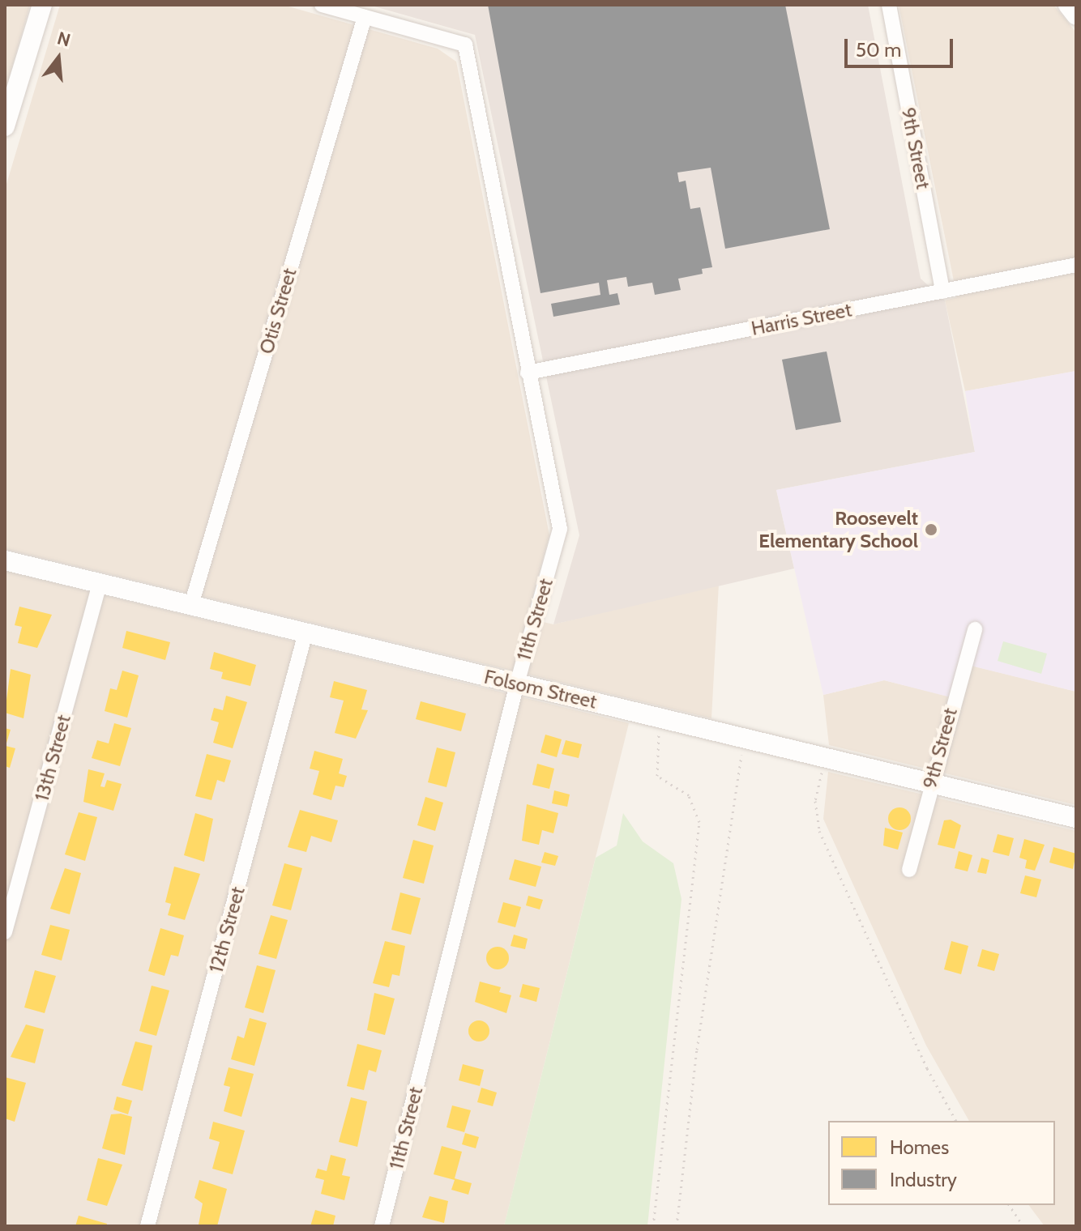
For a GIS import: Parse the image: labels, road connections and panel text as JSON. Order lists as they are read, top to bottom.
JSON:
{
  "streets": {
    "street": [
      "9th Street",
      "Otis Street",
      "Harris Street",
      "11th Street",
      "Folsom Street",
      "13th Street",
      "12th Street"
    ]
  },
  "crossings": [
    ["9th Street", "Harris Street"],
    ["9th Street", "Folsom Street"],
    ["Otis Street", "11th Street"],
    ["Otis Street", "Folsom Street"],
    ["Harris Street", "11th Street"],
    ["11th Street", "Folsom Street"],
    ["Folsom Street", "13th Street"],
    ["Folsom Street", "12th Street"]
  ],
  "places": ["Roosevelt Elementary School"],
  "legend": ["Homes", "Industry"],
  "scale_bar": "50 m",
  "north": "top"
}
